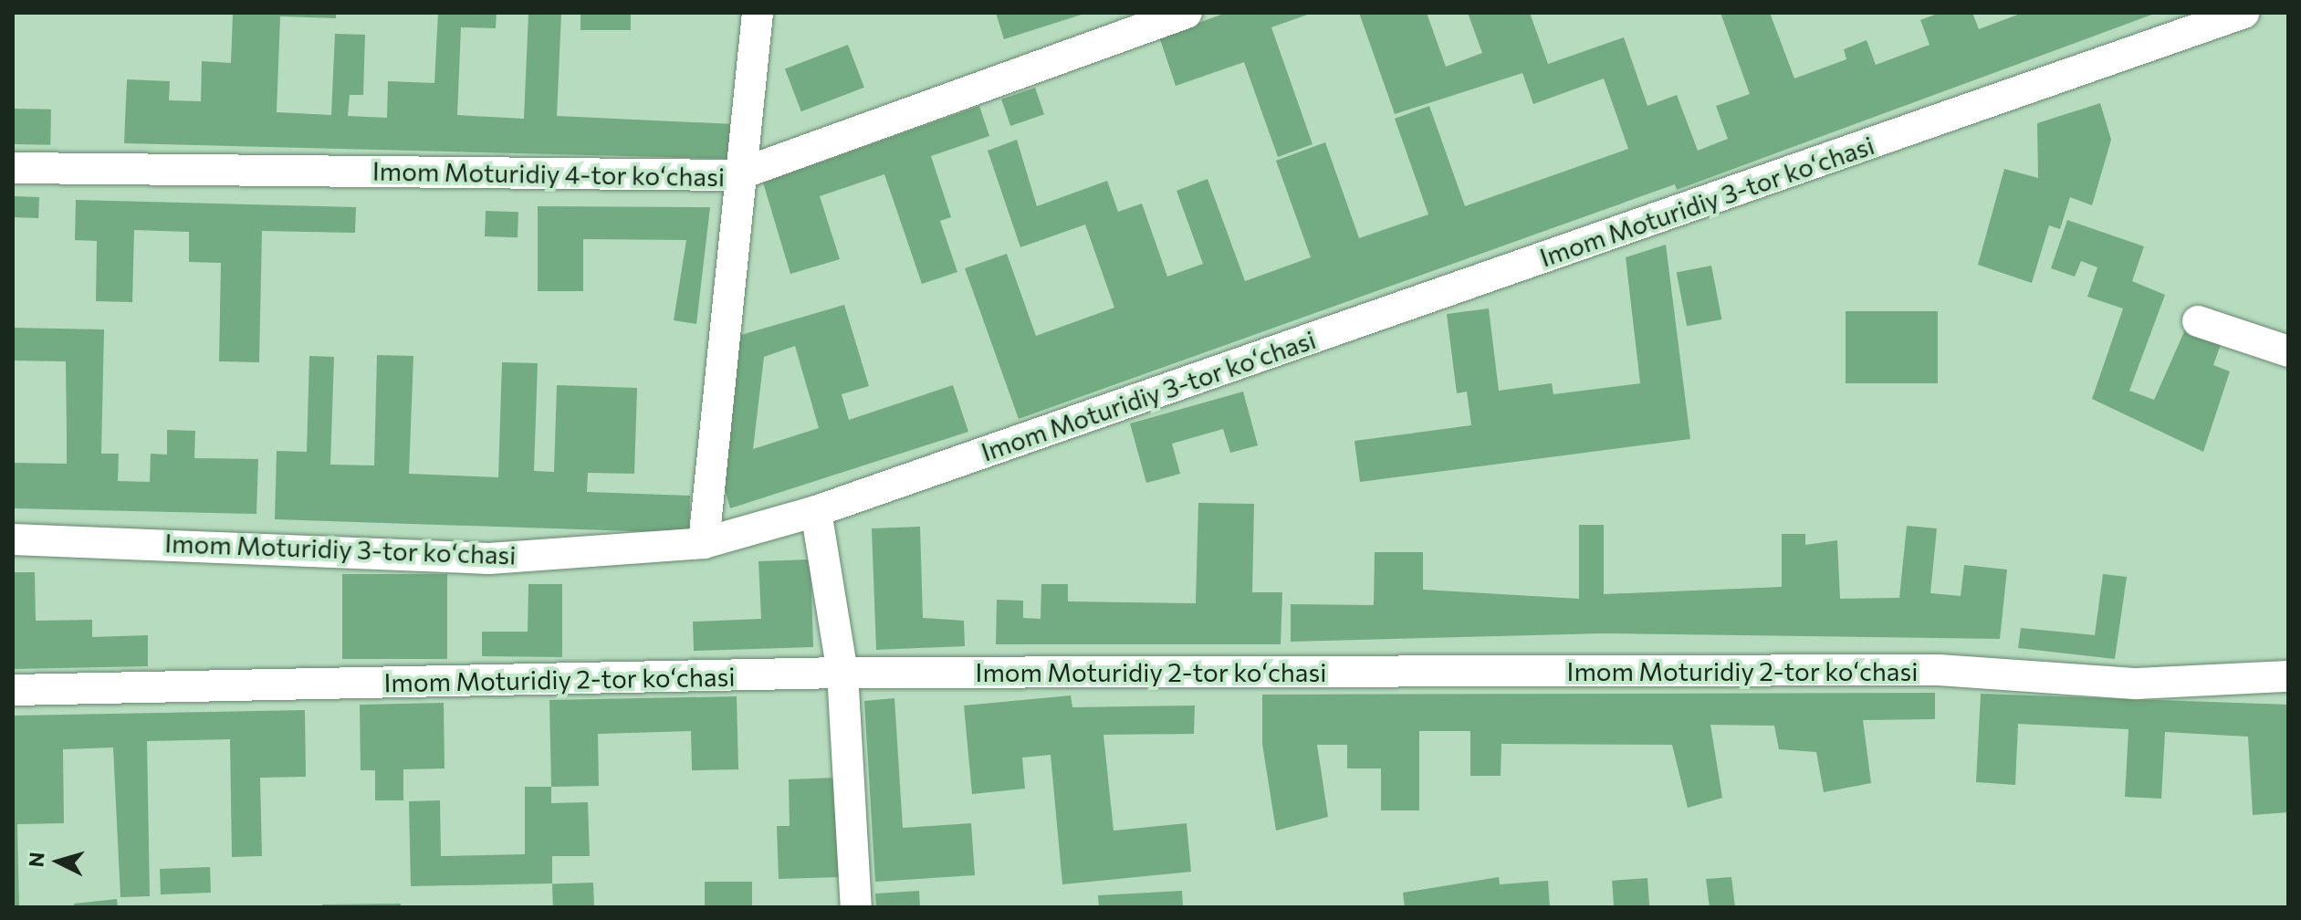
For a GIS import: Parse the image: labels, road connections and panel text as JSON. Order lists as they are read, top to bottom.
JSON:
{
  "streets": {
    "street": ["Imom Moturidiy 4-tor koʻchasi", "Imom Moturidiy 3-tor koʻchasi", "Imom Moturidiy 2-tor koʻchasi"]
  },
  "north": "left"
}
